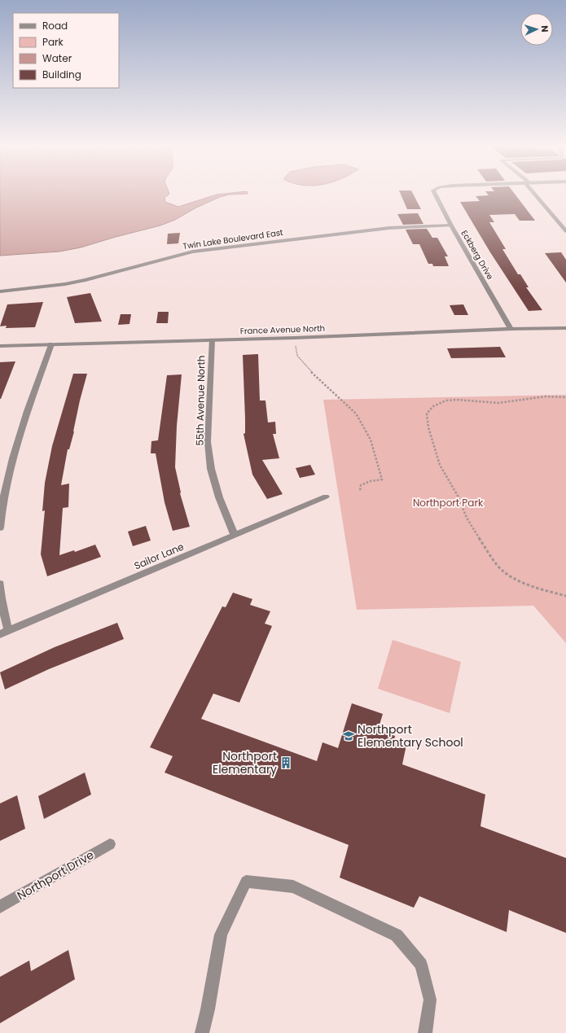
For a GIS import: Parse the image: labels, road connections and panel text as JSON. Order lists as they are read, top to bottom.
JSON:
{
  "streets": {
    "street": [
      "Twin Lake Boulevard East",
      "Eckberg Drive",
      "France Avenue North",
      "55th Avenue North",
      "Sailor Lane",
      "Northport Drive"
    ]
  },
  "crossings": [
    ["Twin Lake Boulevard East", "Eckberg Drive"],
    ["Eckberg Drive", "France Avenue North"],
    ["France Avenue North", "55th Avenue North"],
    ["55th Avenue North", "Sailor Lane"]
  ],
  "parks": ["Northport Park"],
  "places": {
    "school or university": ["Northport Elementary School"],
    "building": ["Northport Elementary"]
  },
  "legend": [
    "Road",
    "Park",
    "Water",
    "Building"
  ],
  "north": "right"
}
